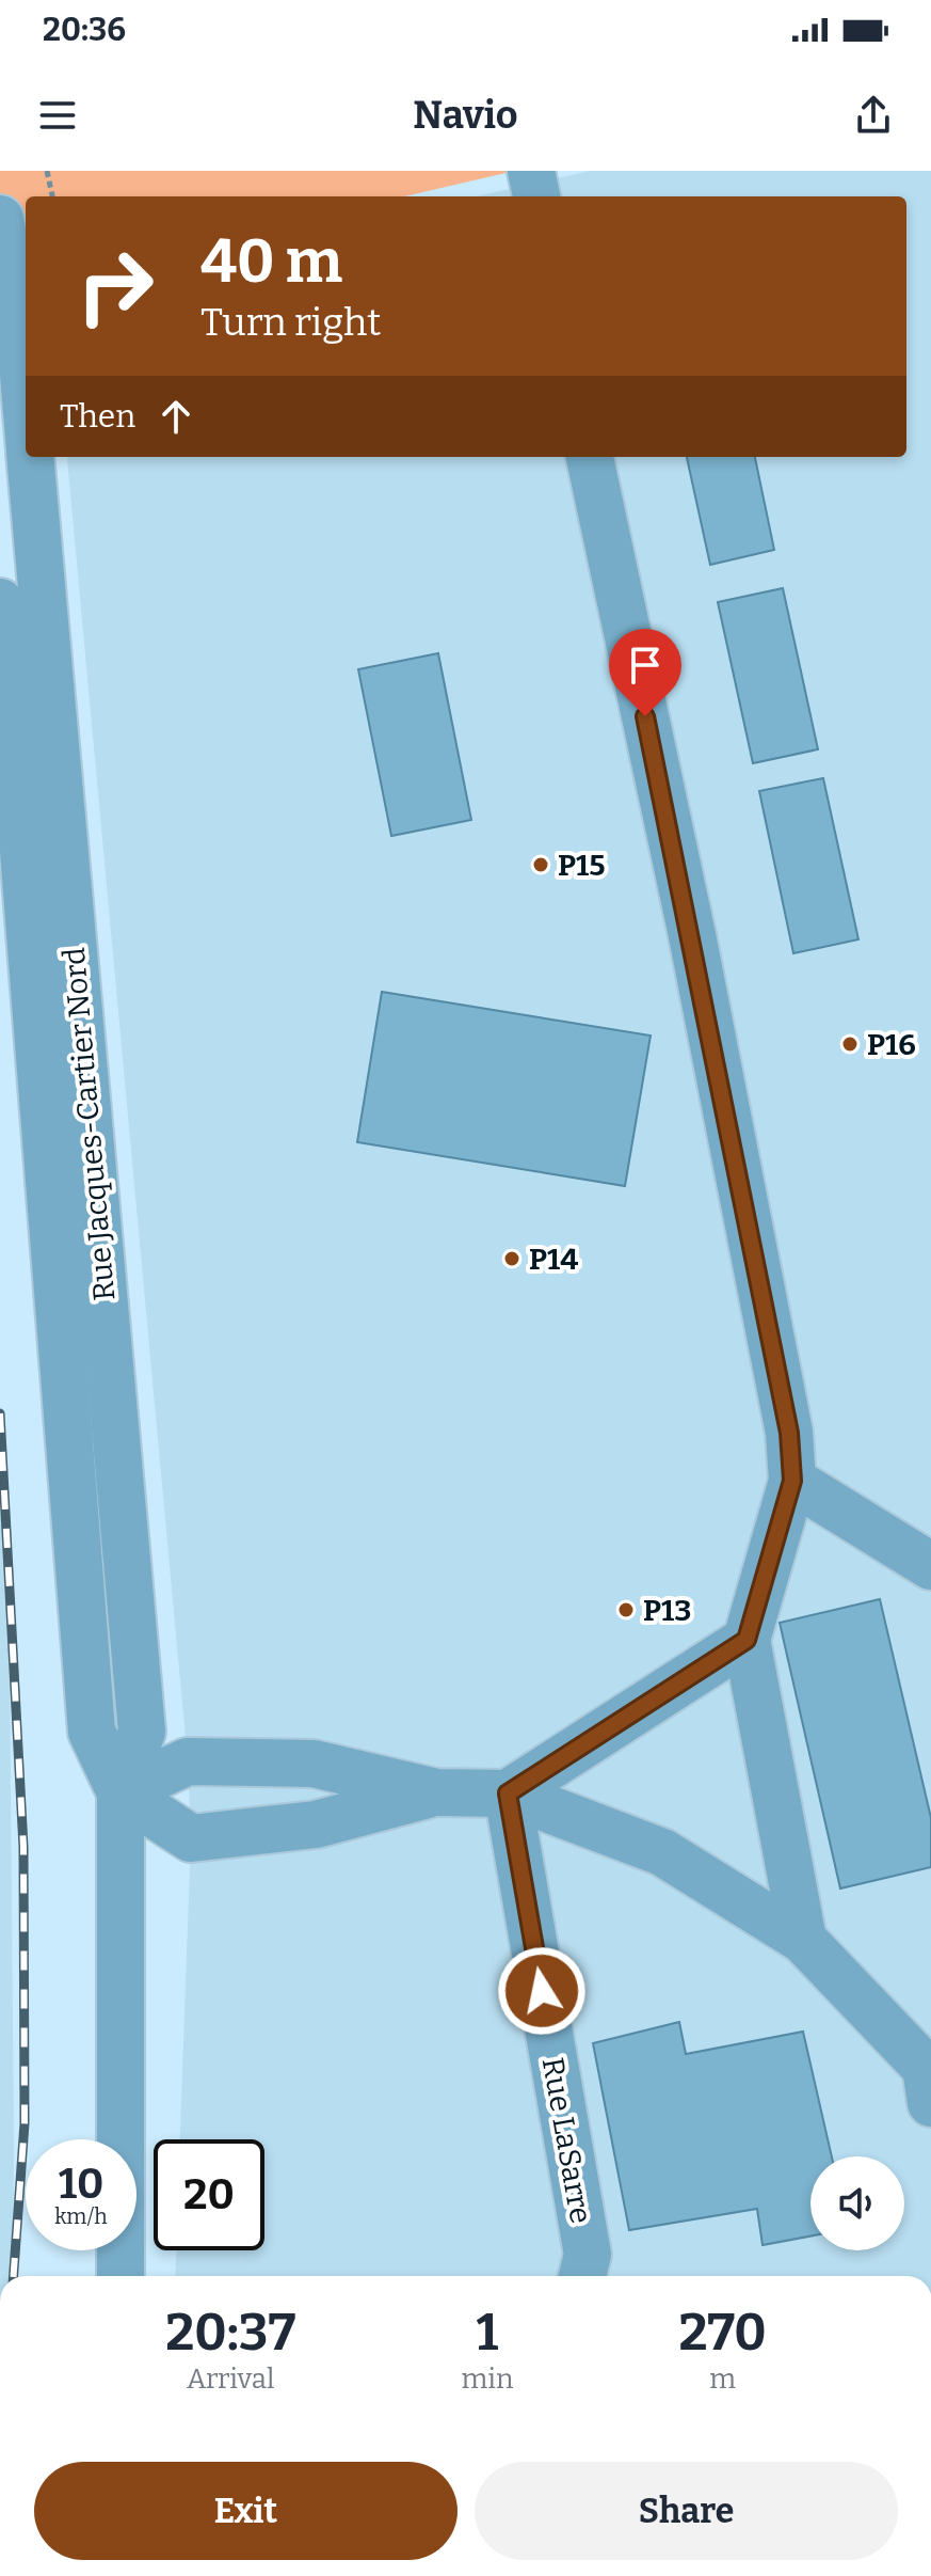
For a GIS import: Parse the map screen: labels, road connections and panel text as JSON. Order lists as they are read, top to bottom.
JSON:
{
  "streets": {
    "street": ["Rue Jacques-Cartier Nord", "Rue LaSarre"]
  },
  "places": [
    "P15",
    "P16",
    "P14",
    "P13"
  ],
  "page": {
    "status": "20:36",
    "header": "Navio",
    "turn": ["40 m", "Turn right"],
    "then": "Then",
    "speed": "10 km/h",
    "limit": "20",
    "eta": [
      "20:37",
      "Arrival",
      "1",
      "min",
      "270",
      "m"
    ],
    "buttons": ["Exit", "Share"]
  }
}
